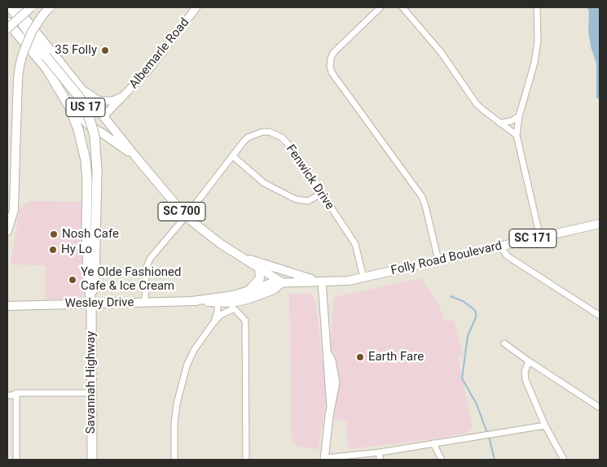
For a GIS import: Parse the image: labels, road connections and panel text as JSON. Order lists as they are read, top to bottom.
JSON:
{
  "streets": {
    "highway": ["US 17", "Savannah Highway"],
    "main road": [
      "SC 700",
      "SC 171",
      "Folly Road Boulevard",
      "Wesley Drive"
    ],
    "street": ["Albemarle Road", "Fenwick Drive"]
  },
  "crossings": [
    ["Albemarle Road", "Folly Road Boulevard"],
    ["Fenwick Drive", "Folly Road Boulevard"],
    ["Fenwick Drive", "Wesley Drive"],
    ["Folly Road Boulevard", "Wesley Drive"],
    ["Folly Road Boulevard", "Savannah Highway"],
    ["Wesley Drive", "Savannah Highway"]
  ],
  "places": [
    "35 Folly",
    "Nosh Cafe",
    "Hy Lo",
    "Ye Olde Fashioned Cafe & Ice Cream",
    "Earth Fare"
  ]
}
